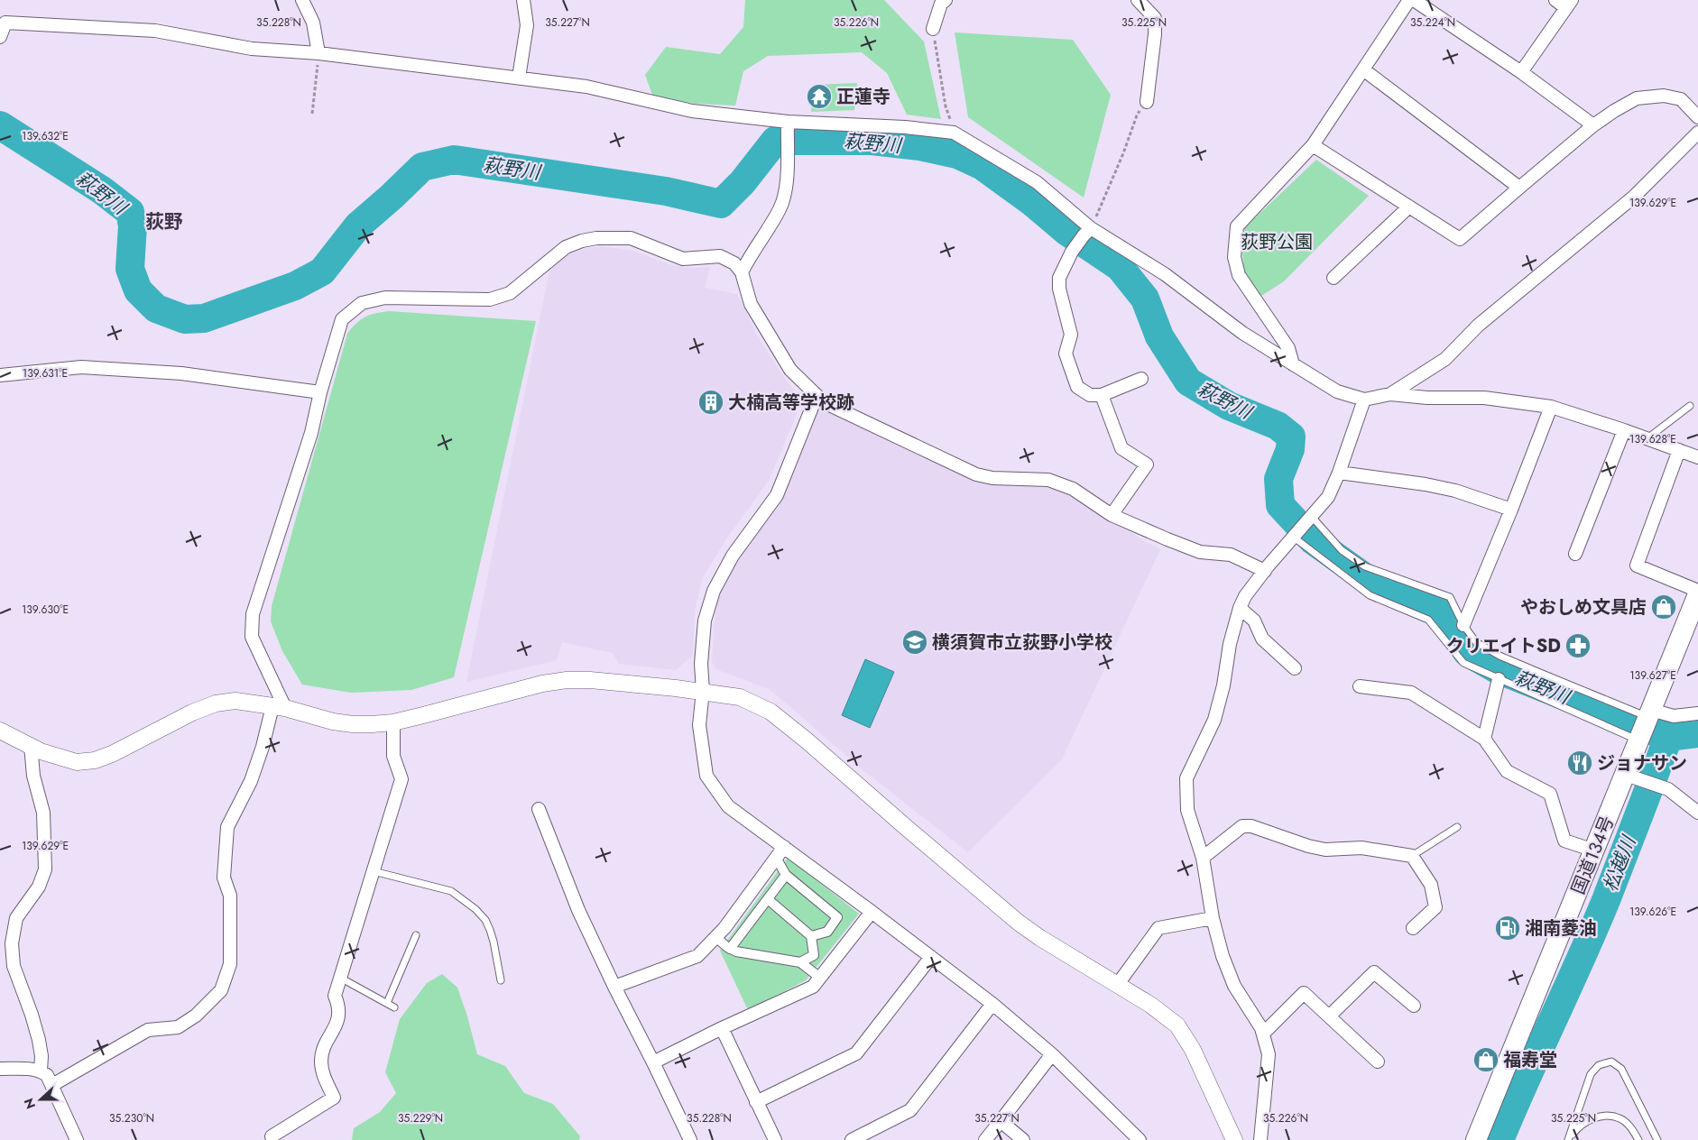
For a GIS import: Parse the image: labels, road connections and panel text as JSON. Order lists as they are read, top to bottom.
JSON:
{
  "streets": {
    "highway": ["国道134号"]
  },
  "districts": ["荻野"],
  "water": ["萩野川", "松越川"],
  "parks": ["荻野公園"],
  "places": {
    "temple": ["正蓮寺"],
    "building": ["大楠高等学校跡"],
    "shop": ["やおしめ文具店", "福寿堂"],
    "school or university": ["横須賀市立荻野小学校"],
    "pharmacy": ["クリエイトSD"],
    "restaurant": ["ジョナサン"],
    "fuel station": ["湘南菱油"]
  },
  "north": "left",
  "coordinates": [
    "35.228°N",
    "35.227°N",
    "35.226°N",
    "35.225°N",
    "35.224°N",
    "139.632°E",
    "139.629°E",
    "139.631°E",
    "139.628°E",
    "139.630°E",
    "139.627°E",
    "139.626°E",
    "35.230°N",
    "35.229°N"
  ]
}
